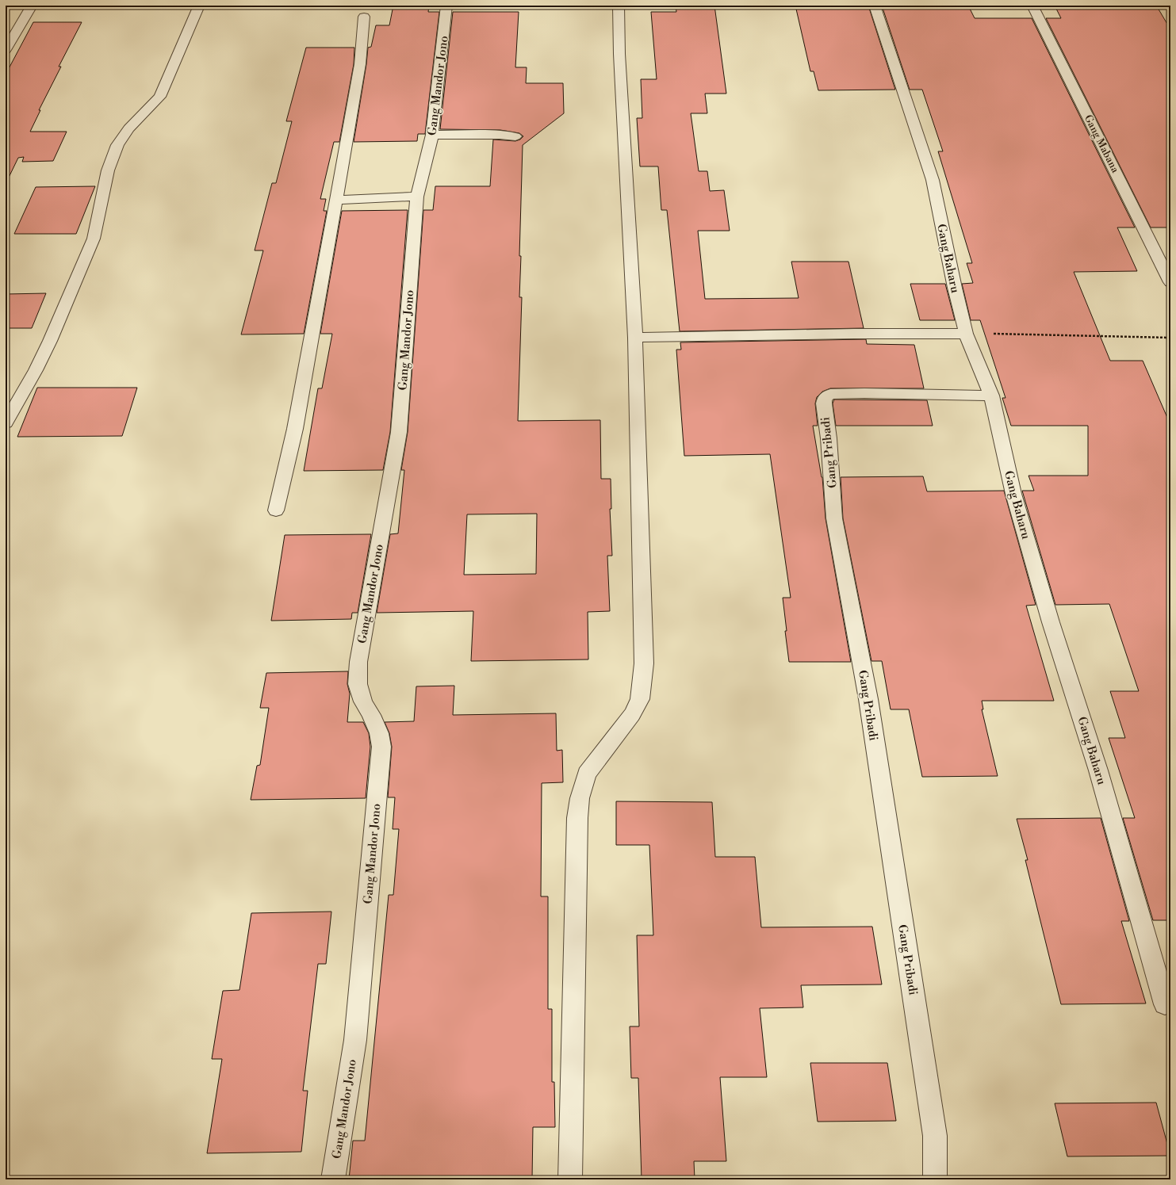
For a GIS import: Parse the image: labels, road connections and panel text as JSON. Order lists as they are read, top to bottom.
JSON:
{
  "streets": {
    "street": [
      "Gang Mandor Jono",
      "Gang Mabana",
      "Gang Baharu",
      "Gang Pribadi"
    ]
  },
  "crossings": [
    ["Gang Baharu", "Gang Pribadi"]
  ]
}
